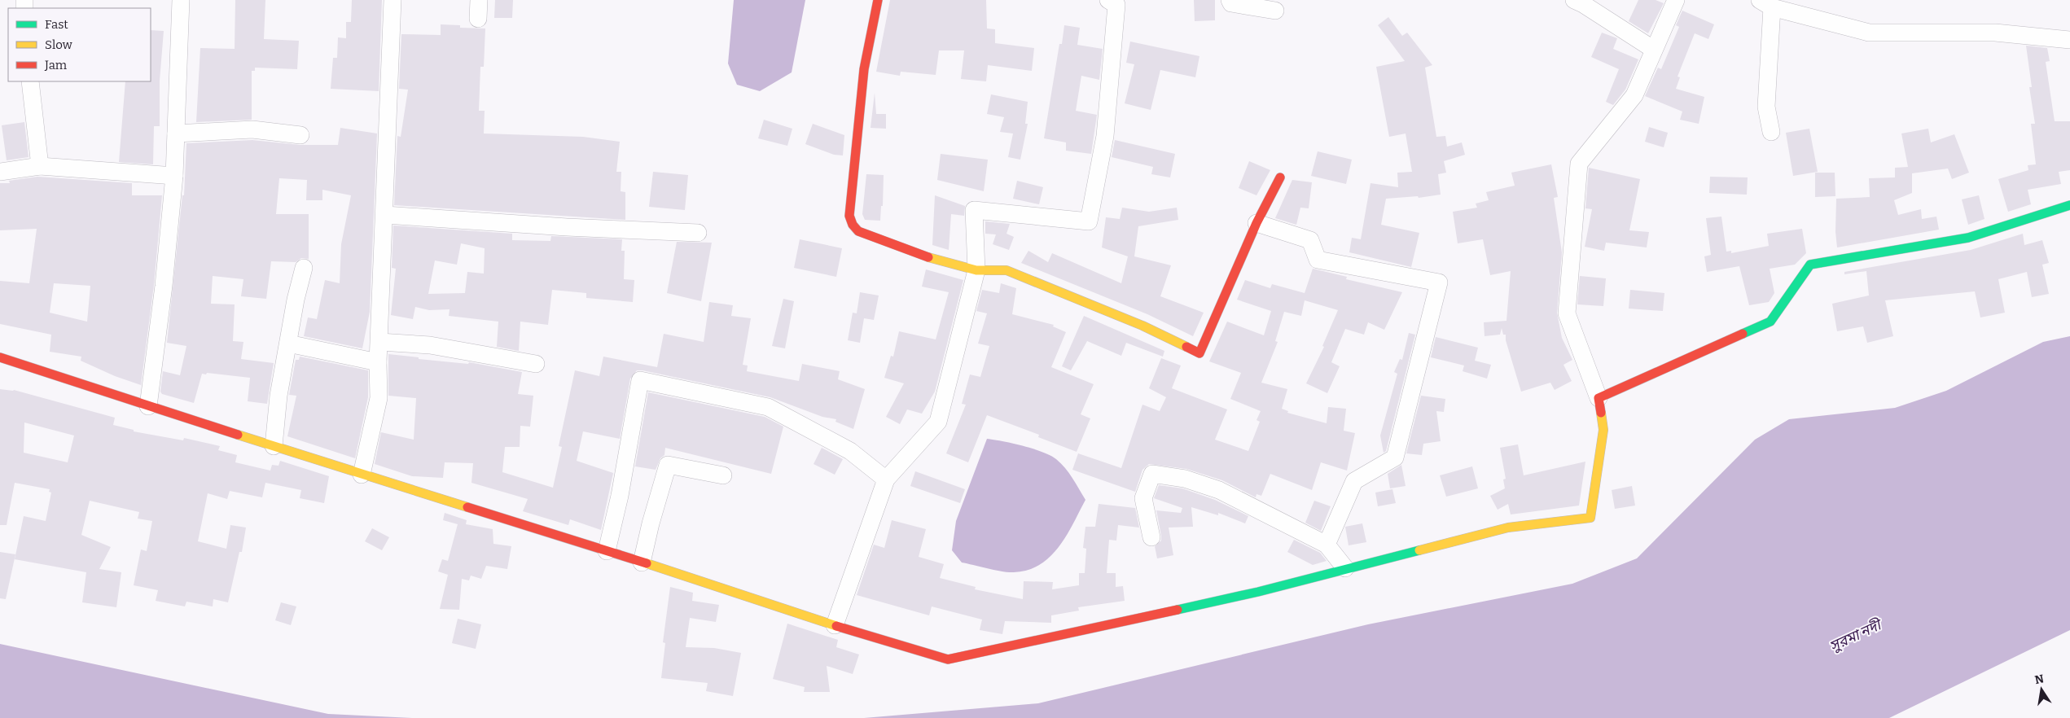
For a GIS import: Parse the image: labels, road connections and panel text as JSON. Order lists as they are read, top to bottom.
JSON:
{
  "water": ["সুরমা নদী"],
  "legend": ["Fast", "Slow", "Jam"],
  "north": "top"
}
